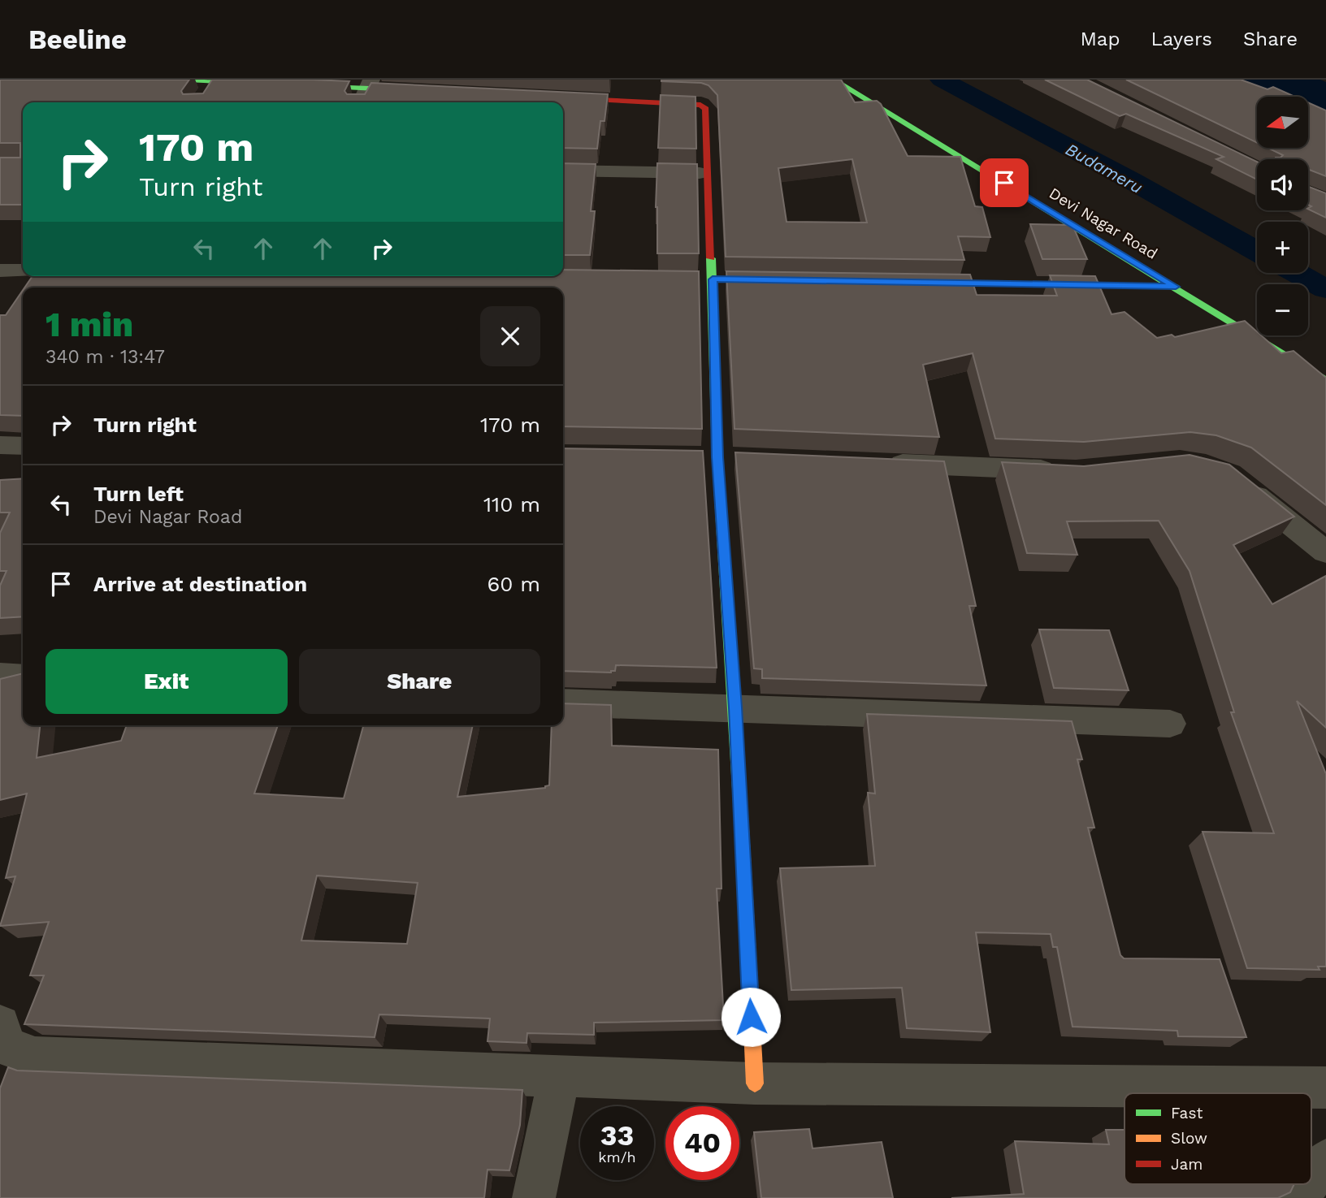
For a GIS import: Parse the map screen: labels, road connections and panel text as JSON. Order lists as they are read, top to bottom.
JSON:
{
  "streets": {
    "street": ["Devi Nagar Road"]
  },
  "water": ["Budameru"],
  "legend": ["Fast", "Slow", "Jam"],
  "north": "left",
  "page": {
    "header": "Beeline",
    "nav": ["Map", "Layers", "Share"],
    "map_buttons": ["+", "−"],
    "turn": ["170 m", "Turn right"],
    "heading": ["1 min", "340 m · 13:47"],
    "list": [
      {
        "name": "Turn right",
        "value": "170 m"
      },
      {
        "name": "Turn left",
        "note": "Devi Nagar Road",
        "value": "110 m"
      },
      {
        "name": "Arrive at destination",
        "value": "60 m"
      }
    ],
    "buttons": ["Exit", "Share"],
    "speed": "33 km/h",
    "limit": "40"
  }
}
